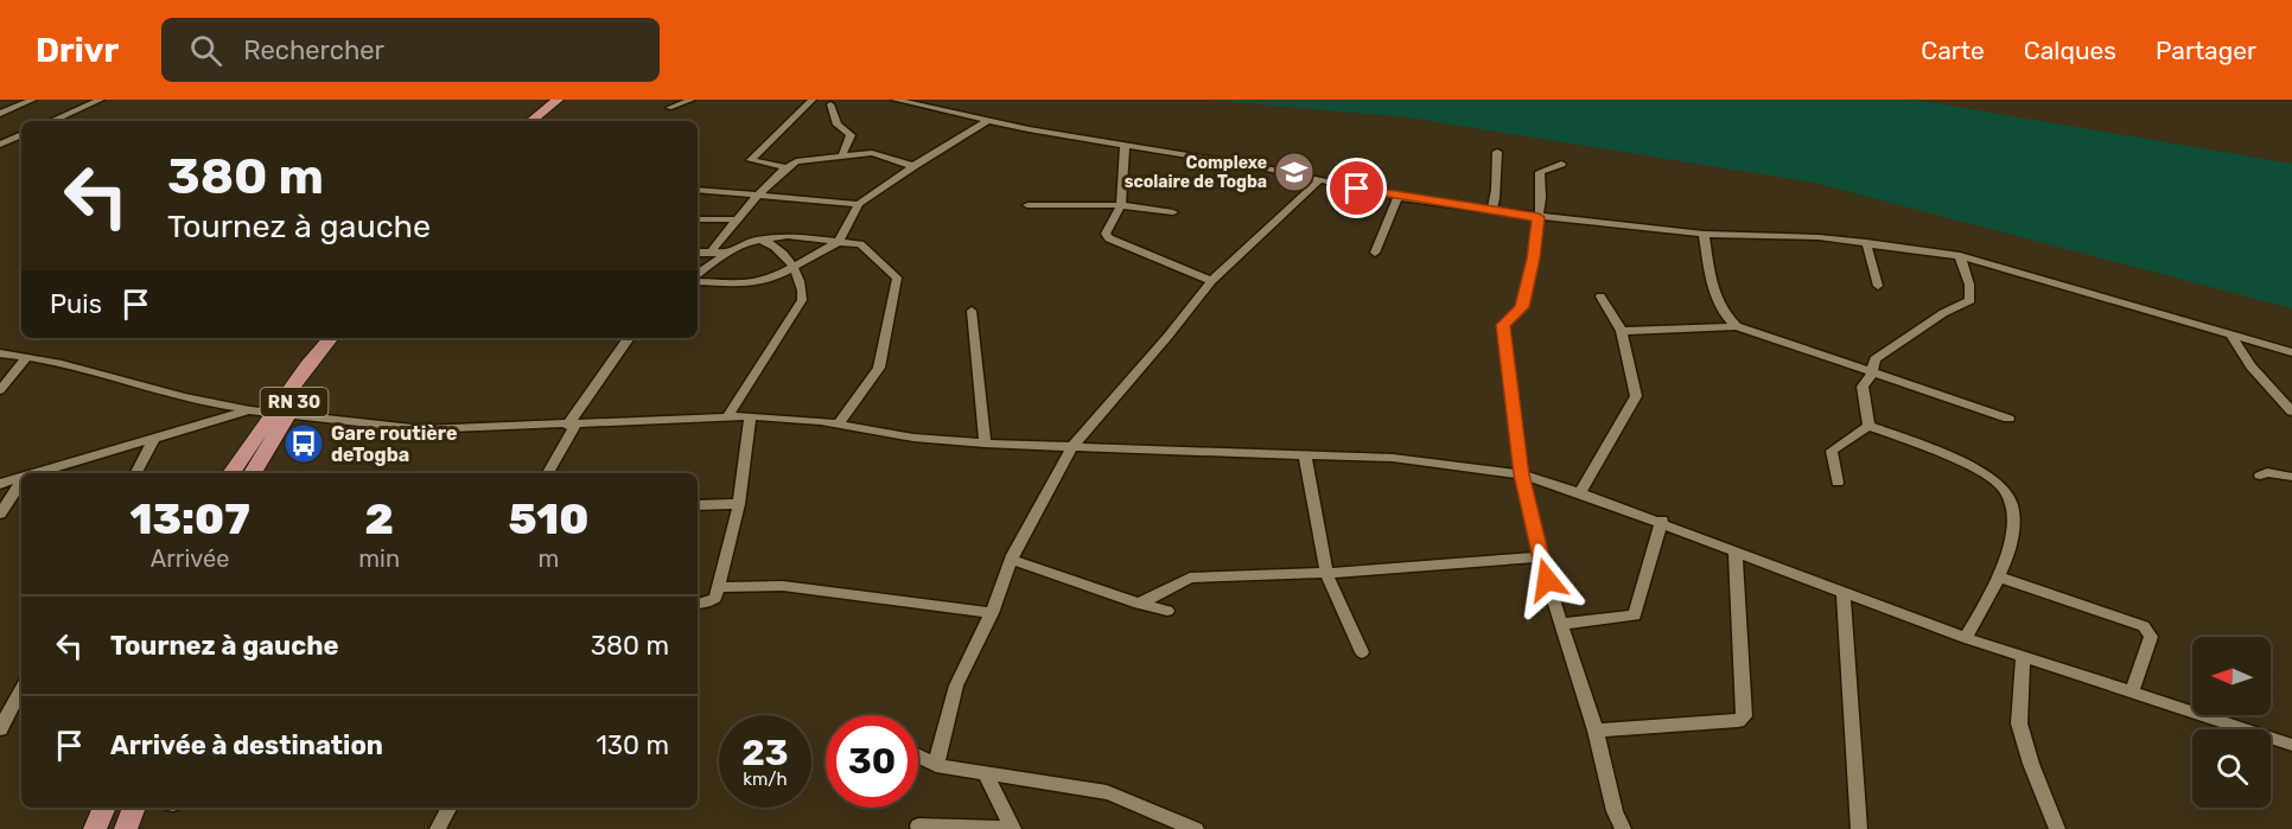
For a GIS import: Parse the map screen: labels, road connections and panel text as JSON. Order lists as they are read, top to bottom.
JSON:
{
  "streets": {
    "main road": ["RN 30"]
  },
  "places": {
    "school or university": ["Complexe scolaire de Togba"],
    "bus stop": ["Gare routière deTogba"]
  },
  "north": "left",
  "page": {
    "header": "Drivr",
    "search": "Rechercher",
    "nav": ["Carte", "Calques", "Partager"],
    "turn": ["380 m", "Tournez à gauche"],
    "then": "Puis",
    "eta": [
      "13:07",
      "Arrivée",
      "2",
      "min",
      "510",
      "m"
    ],
    "list": [
      {
        "name": "Tournez à gauche",
        "value": "380 m"
      },
      {
        "name": "Arrivée à destination",
        "value": "130 m"
      }
    ],
    "speed": "23 km/h",
    "limit": "30"
  }
}
